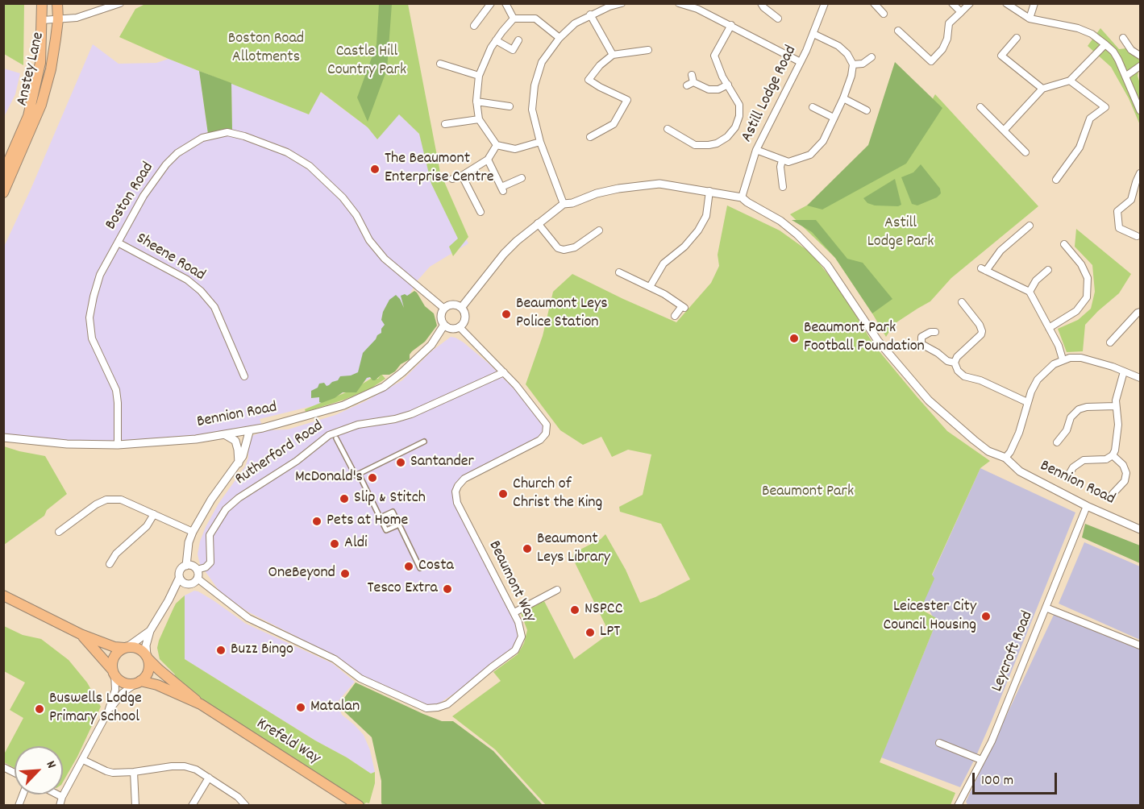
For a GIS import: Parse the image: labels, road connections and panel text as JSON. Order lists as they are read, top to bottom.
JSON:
{
  "streets": {
    "main road": ["Anstey Lane", "Krefeld Way"],
    "street": [
      "Astill Lodge Road",
      "Boston Road",
      "Sheene Road",
      "Bennion Road",
      "Rutherford Road",
      "Beaumont Way",
      "Leycroft Road"
    ]
  },
  "crossings": [
    ["Astill Lodge Road", "Bennion Road"],
    ["Boston Road", "Sheene Road"],
    ["Boston Road", "Bennion Road"],
    ["Boston Road", "Beaumont Way"],
    ["Bennion Road", "Beaumont Way"],
    ["Bennion Road", "Leycroft Road"],
    ["Rutherford Road", "Beaumont Way"]
  ],
  "parks": [
    "Boston Road Allotments",
    "Castle Hill Country Park",
    "Astill Lodge Park",
    "Beaumont Park"
  ],
  "places": [
    "The Beaumont Enterprise Centre",
    "Beaumont Leys Police Station",
    "Beaumont Park Football Foundation",
    "Santander",
    "McDonald's",
    "Church of Christ the King",
    "Slip & Stitch",
    "Pets at Home",
    "Aldi",
    "Beaumont Leys Library",
    "Costa",
    "OneBeyond",
    "Tesco Extra",
    "NSPCC",
    "Leicester City Council Housing",
    "LPT",
    "Buzz Bingo",
    "Matalan",
    "Buswells Lodge Primary School"
  ],
  "scale_bar": "100 m",
  "north": "top right"
}
